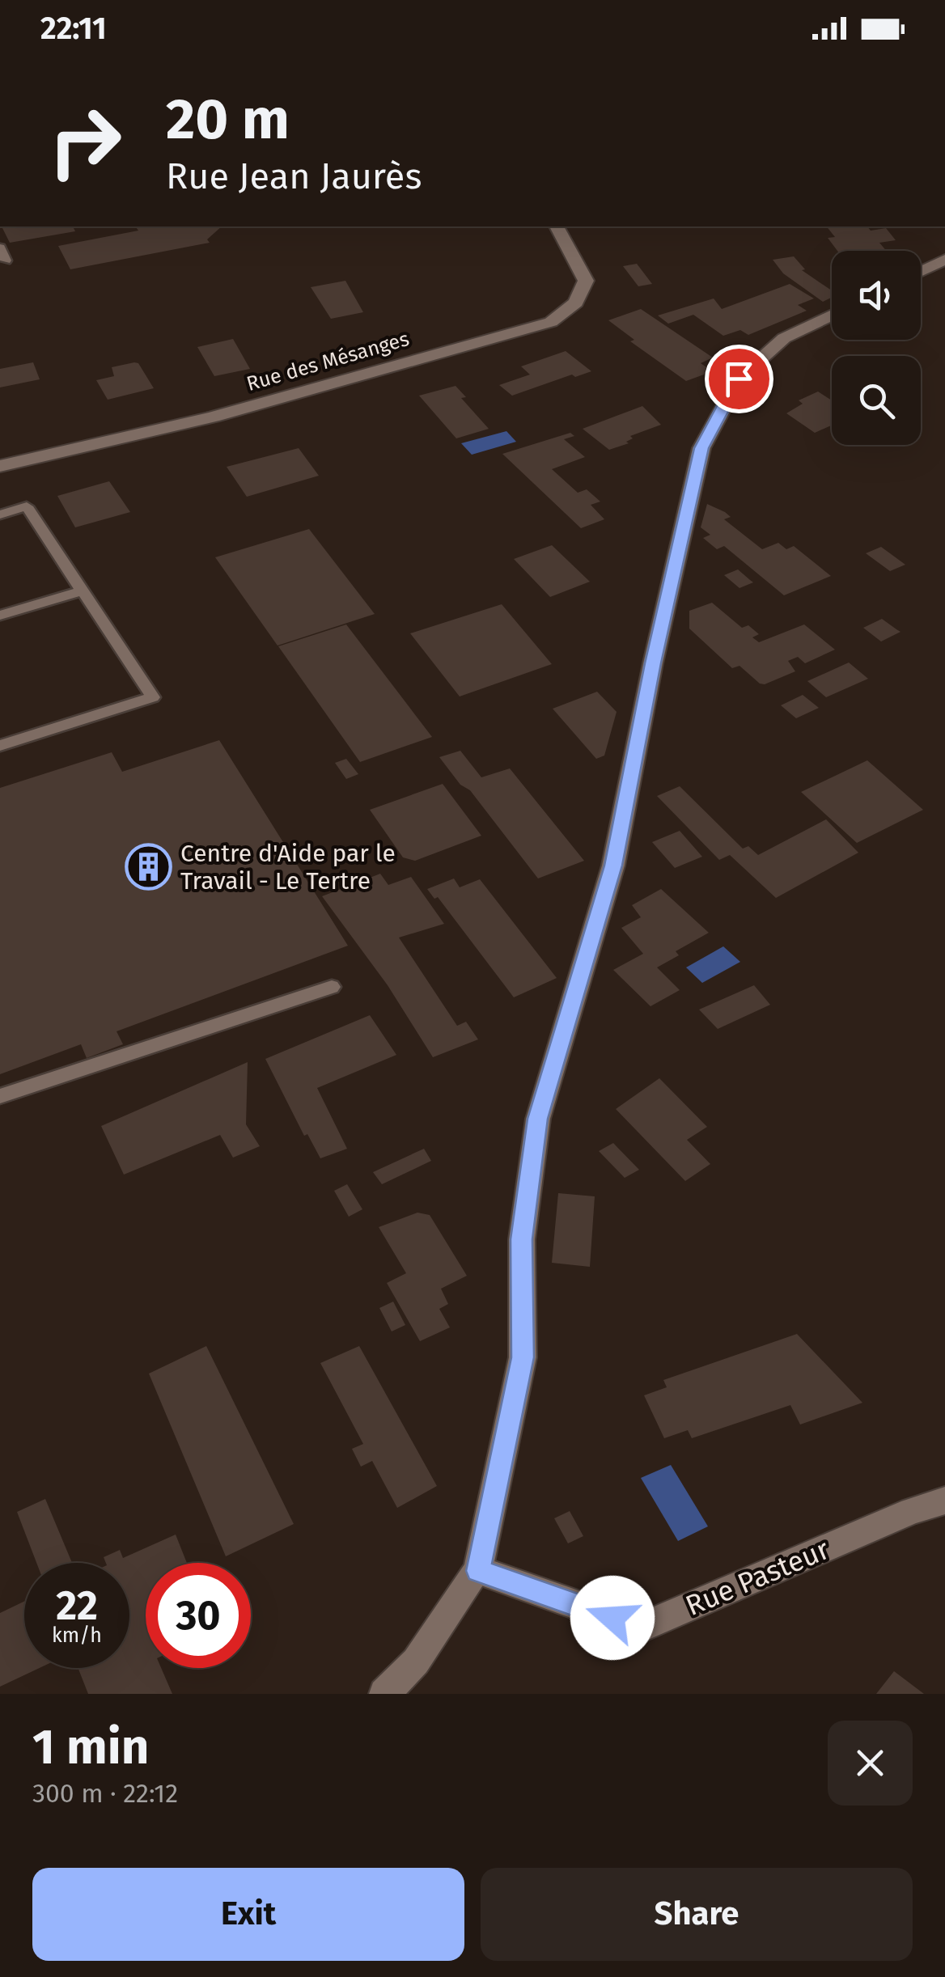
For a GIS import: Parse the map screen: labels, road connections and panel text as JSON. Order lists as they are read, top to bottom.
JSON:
{
  "streets": {
    "street": ["Rue des Mésanges", "Rue Pasteur"]
  },
  "places": {
    "building": ["Centre d'Aide par le Travail - Le Tertre"]
  },
  "page": {
    "status": "22:11",
    "turn": ["20 m", "Rue Jean Jaurès"],
    "speed": "22 km/h",
    "limit": "30",
    "heading": ["1 min", "300 m · 22:12"],
    "buttons": ["Exit", "Share"]
  }
}
